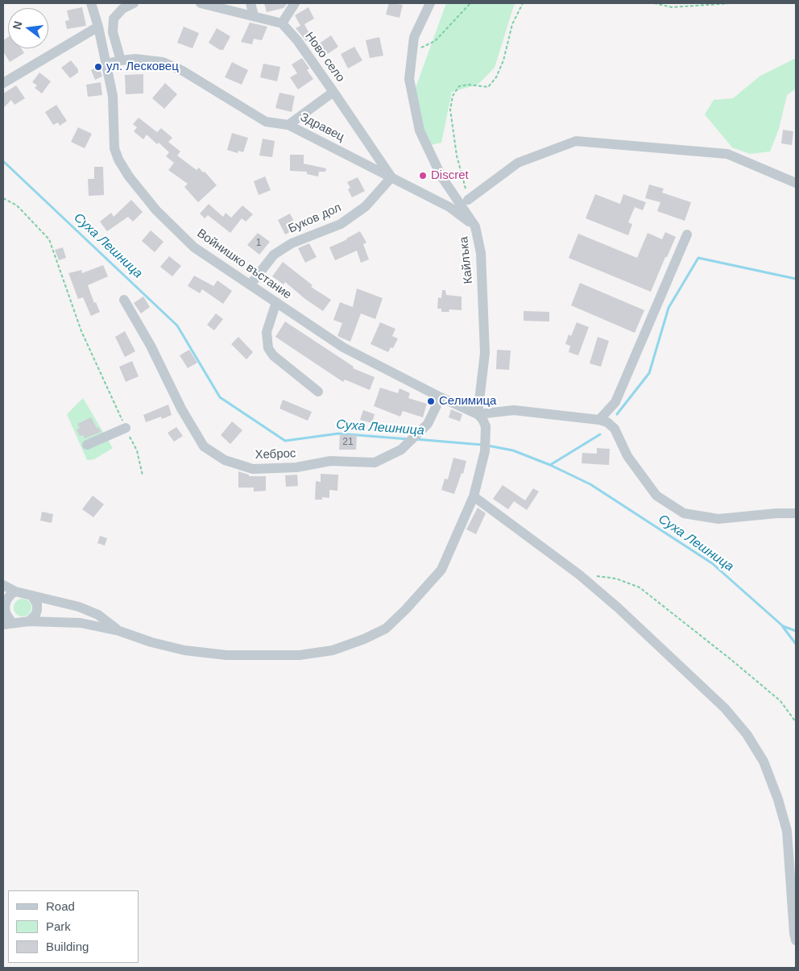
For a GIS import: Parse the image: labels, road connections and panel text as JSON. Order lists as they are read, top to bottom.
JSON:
{
  "streets": {
    "street": [
      "Ново село",
      "Здравец",
      "Буков дол",
      "Кайлъка",
      "Войнишко въстание",
      "Хеброс"
    ]
  },
  "crossings": [
    ["Ново село", "Здравец"],
    ["Ново село", "Буков дол"],
    ["Здравец", "Буков дол"],
    ["Здравец", "Кайлъка"],
    ["Здравец", "Войнишко въстание"],
    ["Буков дол", "Войнишко въстание"],
    ["Кайлъка", "Войнишко въстание"],
    ["Войнишко въстание", "Хеброс"]
  ],
  "water": ["Суха Лешница"],
  "places": ["ул. Лесковец", "Discret", "Селимица"],
  "house_numbers": ["1", "21"],
  "legend": ["Road", "Park", "Building"],
  "north": "left"
}
